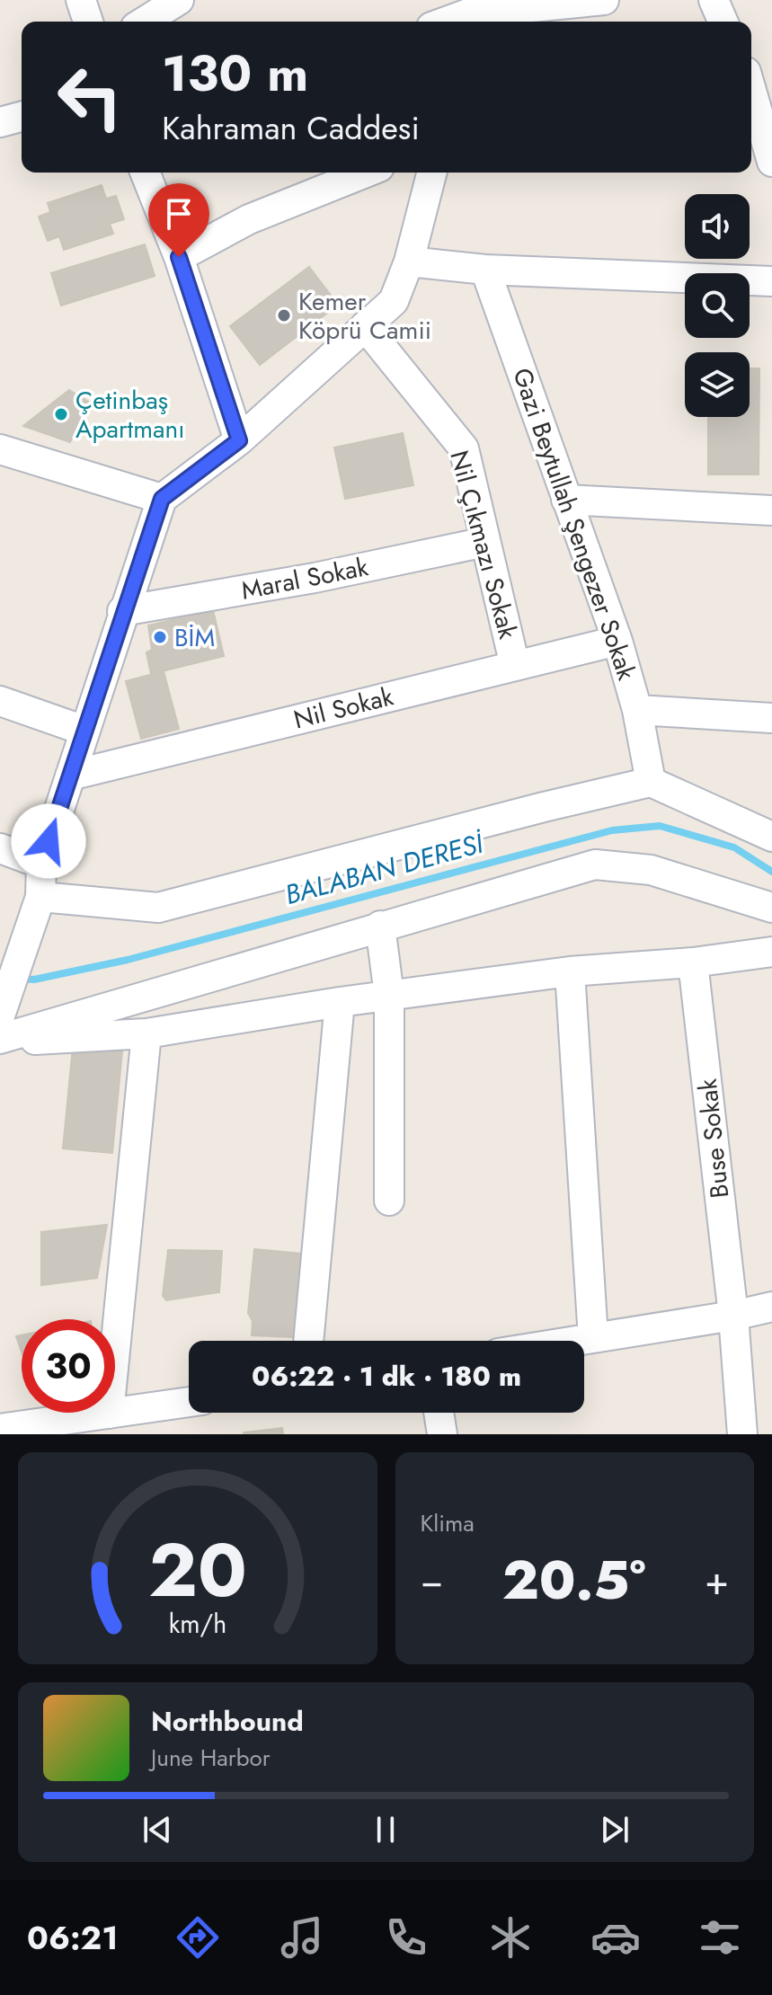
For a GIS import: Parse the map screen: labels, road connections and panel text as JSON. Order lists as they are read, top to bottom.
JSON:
{
  "streets": {
    "street": [
      "Gazi Beytullah Şengezer Sokak",
      "Nil Çıkmazı Sokak",
      "Maral Sokak",
      "Nil Sokak",
      "Buse Sokak"
    ]
  },
  "crossings": [
    ["Gazi Beytullah Şengezer Sokak", "Nil Sokak"],
    ["Nil Çıkmazı Sokak", "Maral Sokak"],
    ["Nil Çıkmazı Sokak", "Nil Sokak"]
  ],
  "water": ["BALABAN DERESİ"],
  "places": ["Kemer Köprü Camii", "Çetinbaş Apartmanı", "BİM"],
  "page": {
    "turn": ["130 m", "Kahraman Caddesi"],
    "limit": "30",
    "trip": "06:22 · 1 dk · 180 m",
    "tile": "Klima",
    "heat": ["−", "20.5°", "+"],
    "song": ["Northbound", "June Harbor"],
    "tabs": "06:21",
    "gauge": ["20", "km/h"]
  }
}
